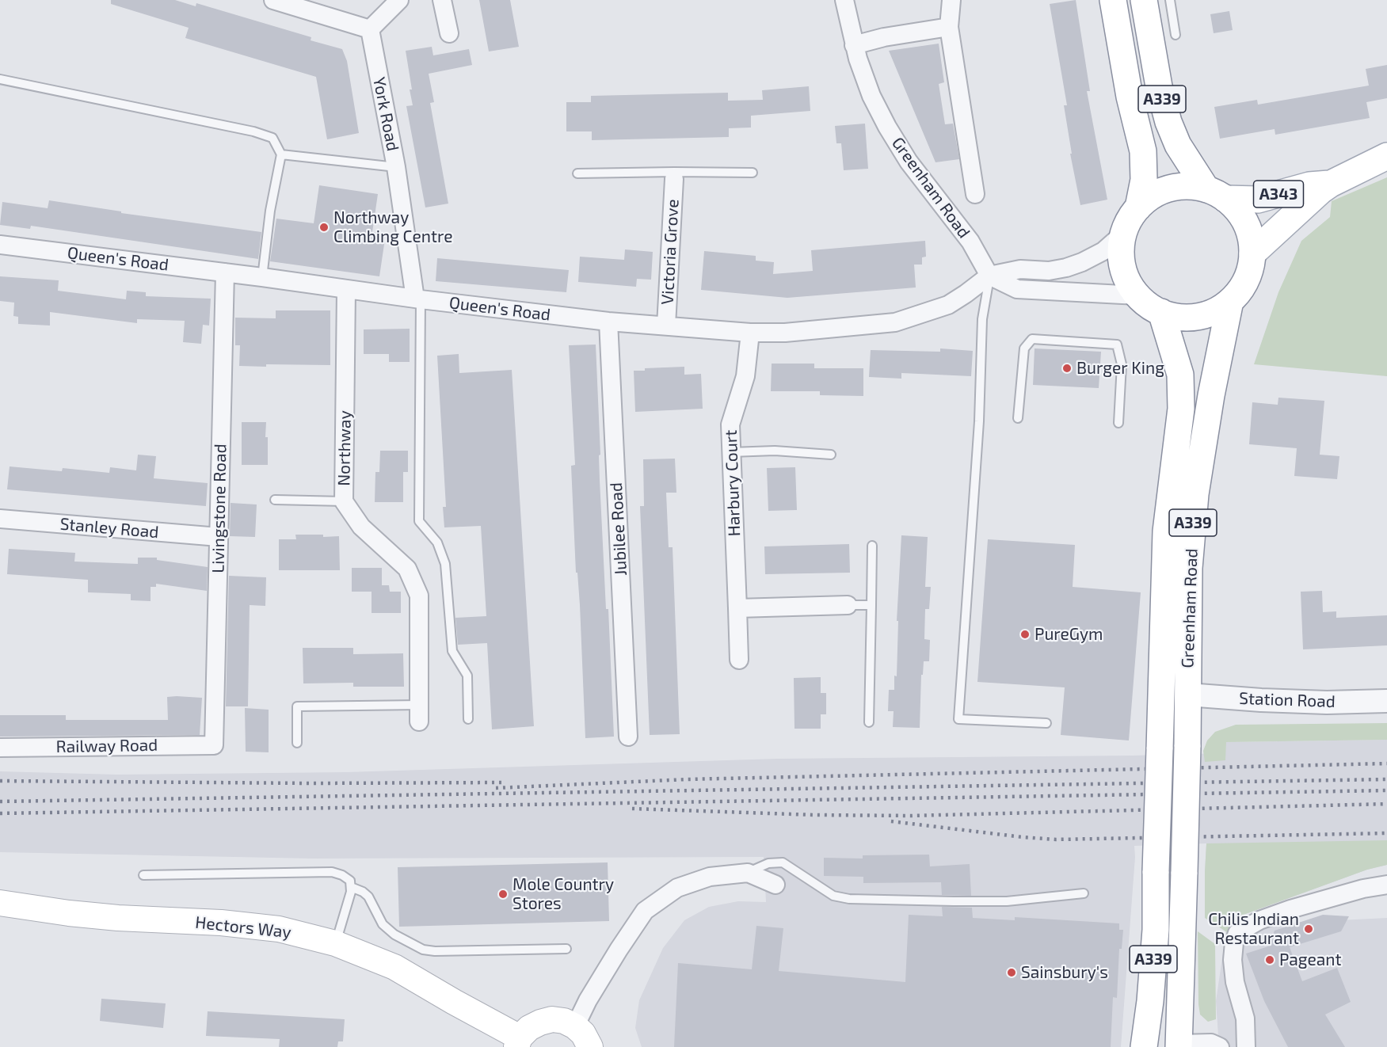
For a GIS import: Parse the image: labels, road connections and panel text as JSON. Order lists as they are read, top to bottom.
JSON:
{
  "streets": {
    "main road": [
      "A339",
      "Greenham Road",
      "A343",
      "Hectors Way"
    ],
    "street": [
      "York Road",
      "Victoria Grove",
      "Queen's Road",
      "Northway",
      "Harbury Court",
      "Livingstone Road",
      "Stanley Road",
      "Jubilee Road",
      "Station Road",
      "Railway Road"
    ]
  },
  "crossings": [
    ["A339", "Greenham Road"],
    ["A339", "A343"],
    ["York Road", "Queen's Road"],
    ["Greenham Road", "A343"],
    ["Greenham Road", "Queen's Road"],
    ["Greenham Road", "Station Road"],
    ["Victoria Grove", "Queen's Road"],
    ["Queen's Road", "Northway"],
    ["Queen's Road", "Harbury Court"],
    ["Queen's Road", "Livingstone Road"],
    ["Queen's Road", "Jubilee Road"],
    ["Livingstone Road", "Stanley Road"],
    ["Livingstone Road", "Railway Road"]
  ],
  "places": [
    "Northway Climbing Centre",
    "Burger King",
    "PureGym",
    "Mole Country Stores",
    "Chilis Indian Restaurant",
    "Pageant",
    "Sainsbury's"
  ]
}
